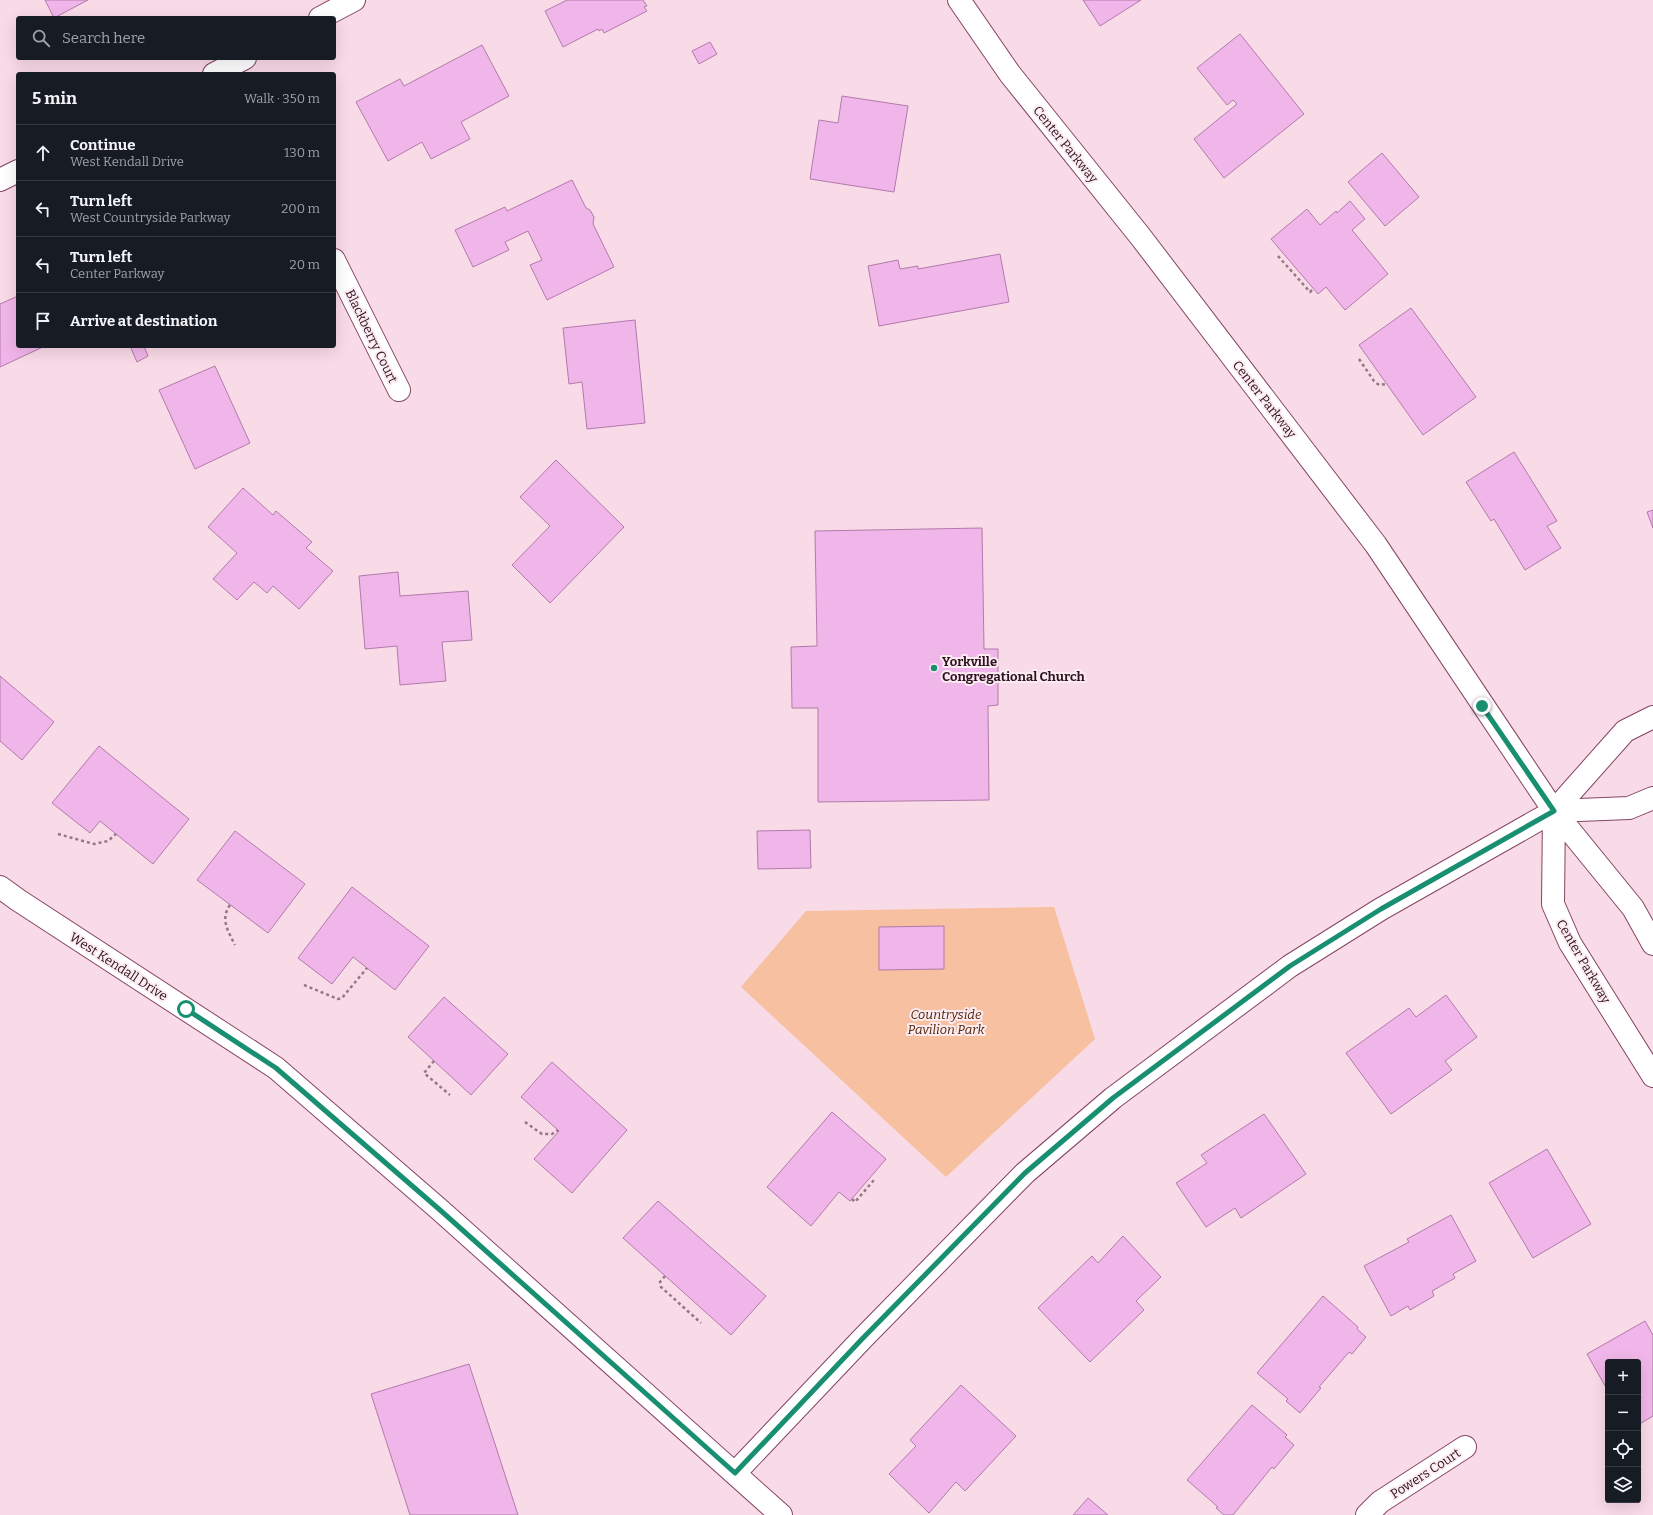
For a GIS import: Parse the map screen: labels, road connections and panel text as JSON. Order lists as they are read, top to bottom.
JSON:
{
  "streets": {
    "street": [
      "Center Parkway",
      "Blackberry Court",
      "West Kendall Drive",
      "Powers Court"
    ]
  },
  "parks": ["Countryside Pavilion Park"],
  "places": ["Yorkville Congregational Church"],
  "page": {
    "search": "Search here",
    "heading": ["5 min", "Walk · 350 m"],
    "list": [
      ["Continue", "West Kendall Drive", "130 m"],
      ["Turn left", "West Countryside Parkway", "200 m"],
      ["Turn left", "Center Parkway", "20 m"],
      "Arrive at destination"
    ],
    "map_buttons": ["+", "−"]
  }
}
